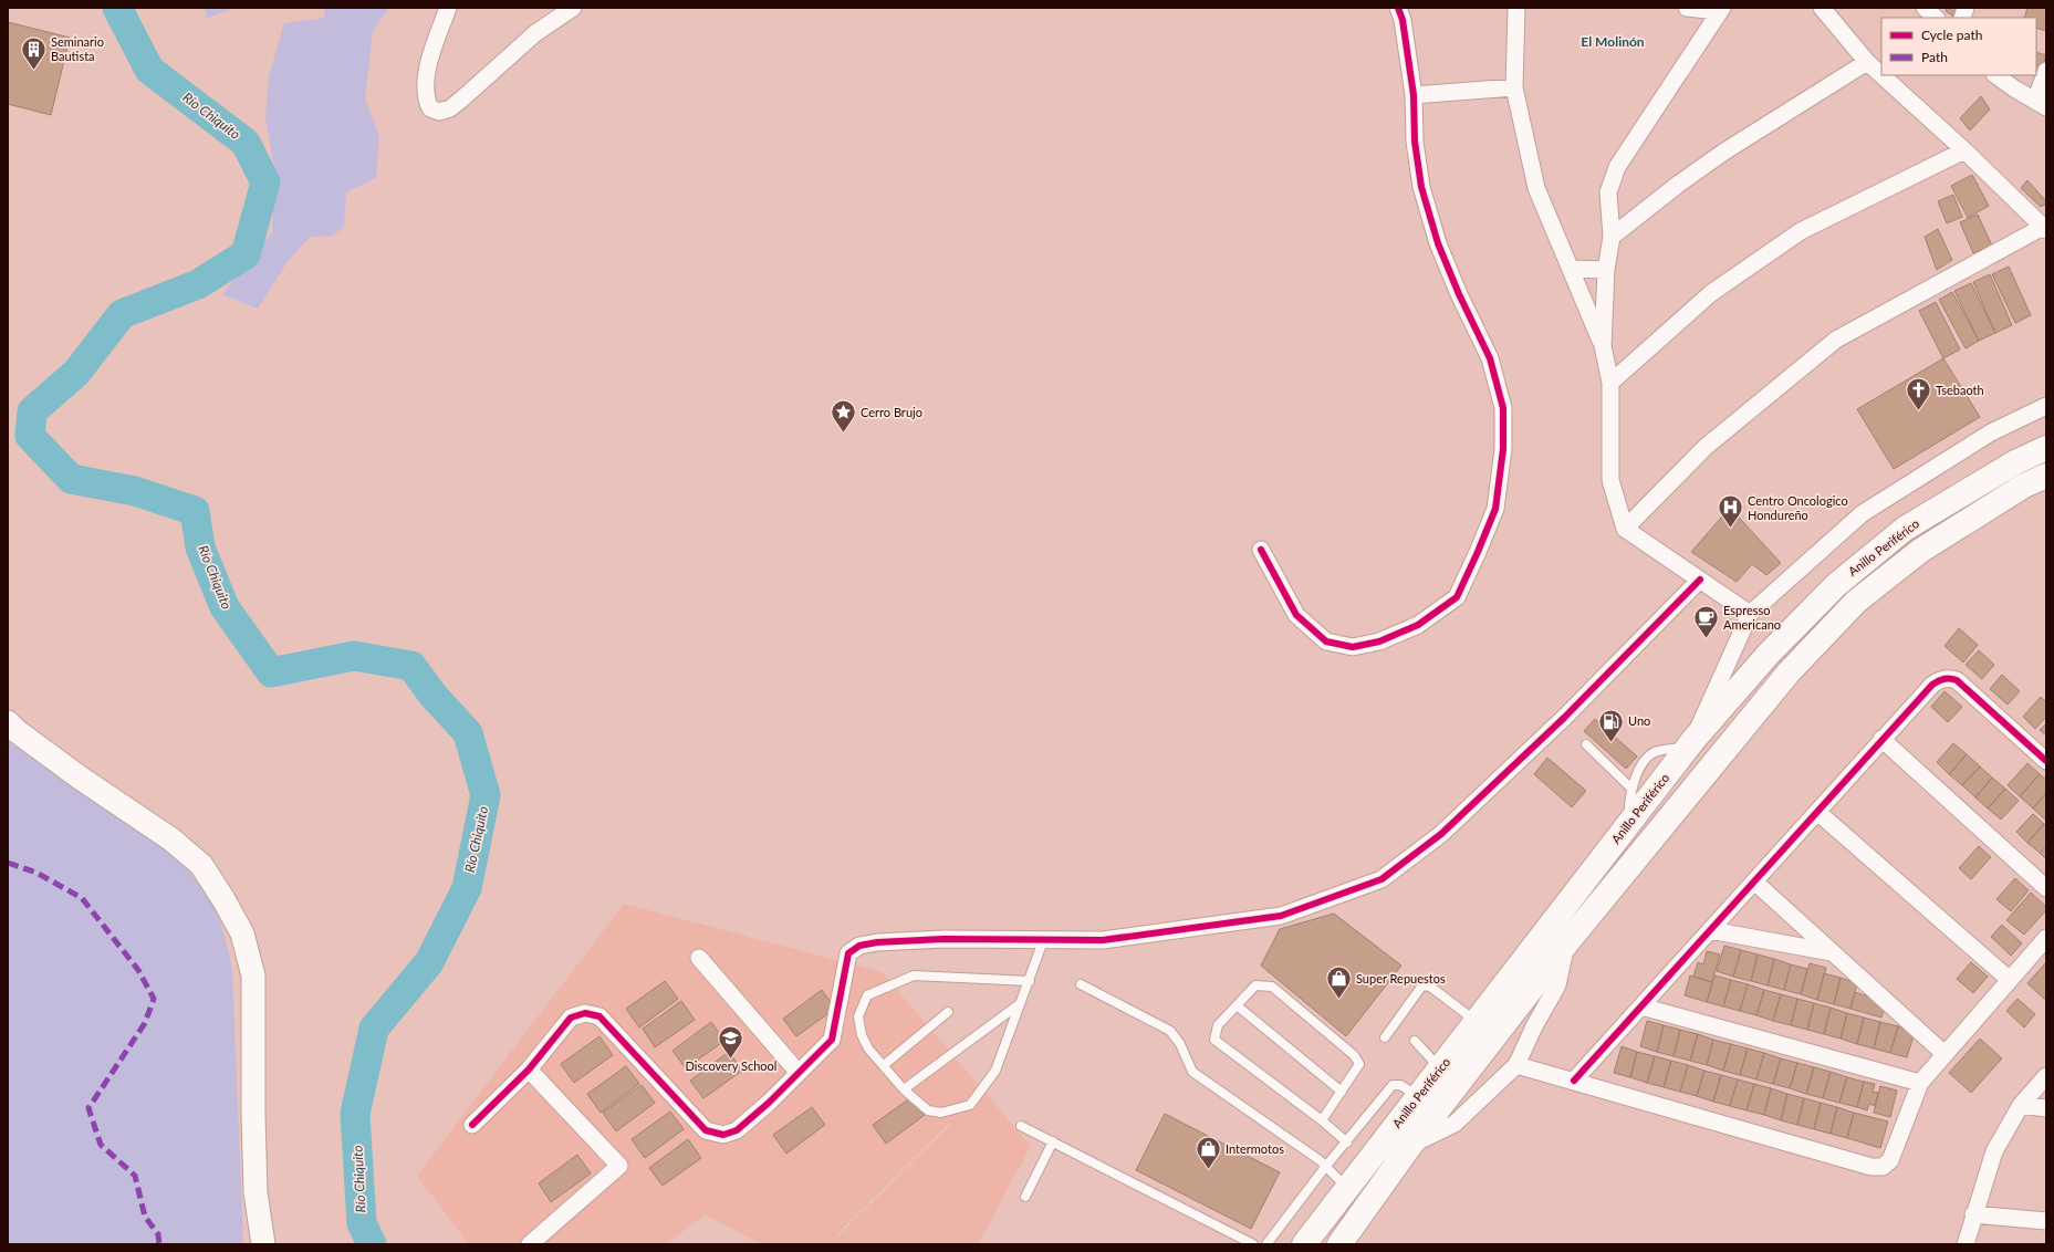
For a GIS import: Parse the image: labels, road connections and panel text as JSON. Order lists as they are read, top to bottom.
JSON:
{
  "streets": {
    "highway": ["Anillo Periférico"]
  },
  "districts": ["El Molinón"],
  "water": ["Río Chiquito"],
  "places": {
    "building": ["Seminario Bautista"],
    "church": ["Tsebaoth"],
    "place": ["Cerro Brujo"],
    "hospital": ["Centro Oncologico Hondureño"],
    "cafe": ["Espresso Americano"],
    "fuel station": ["Uno"],
    "shop": ["Super Repuestos", "Intermotos"],
    "school or university": ["Discovery School"]
  },
  "legend": ["Cycle path", "Path"]
}
